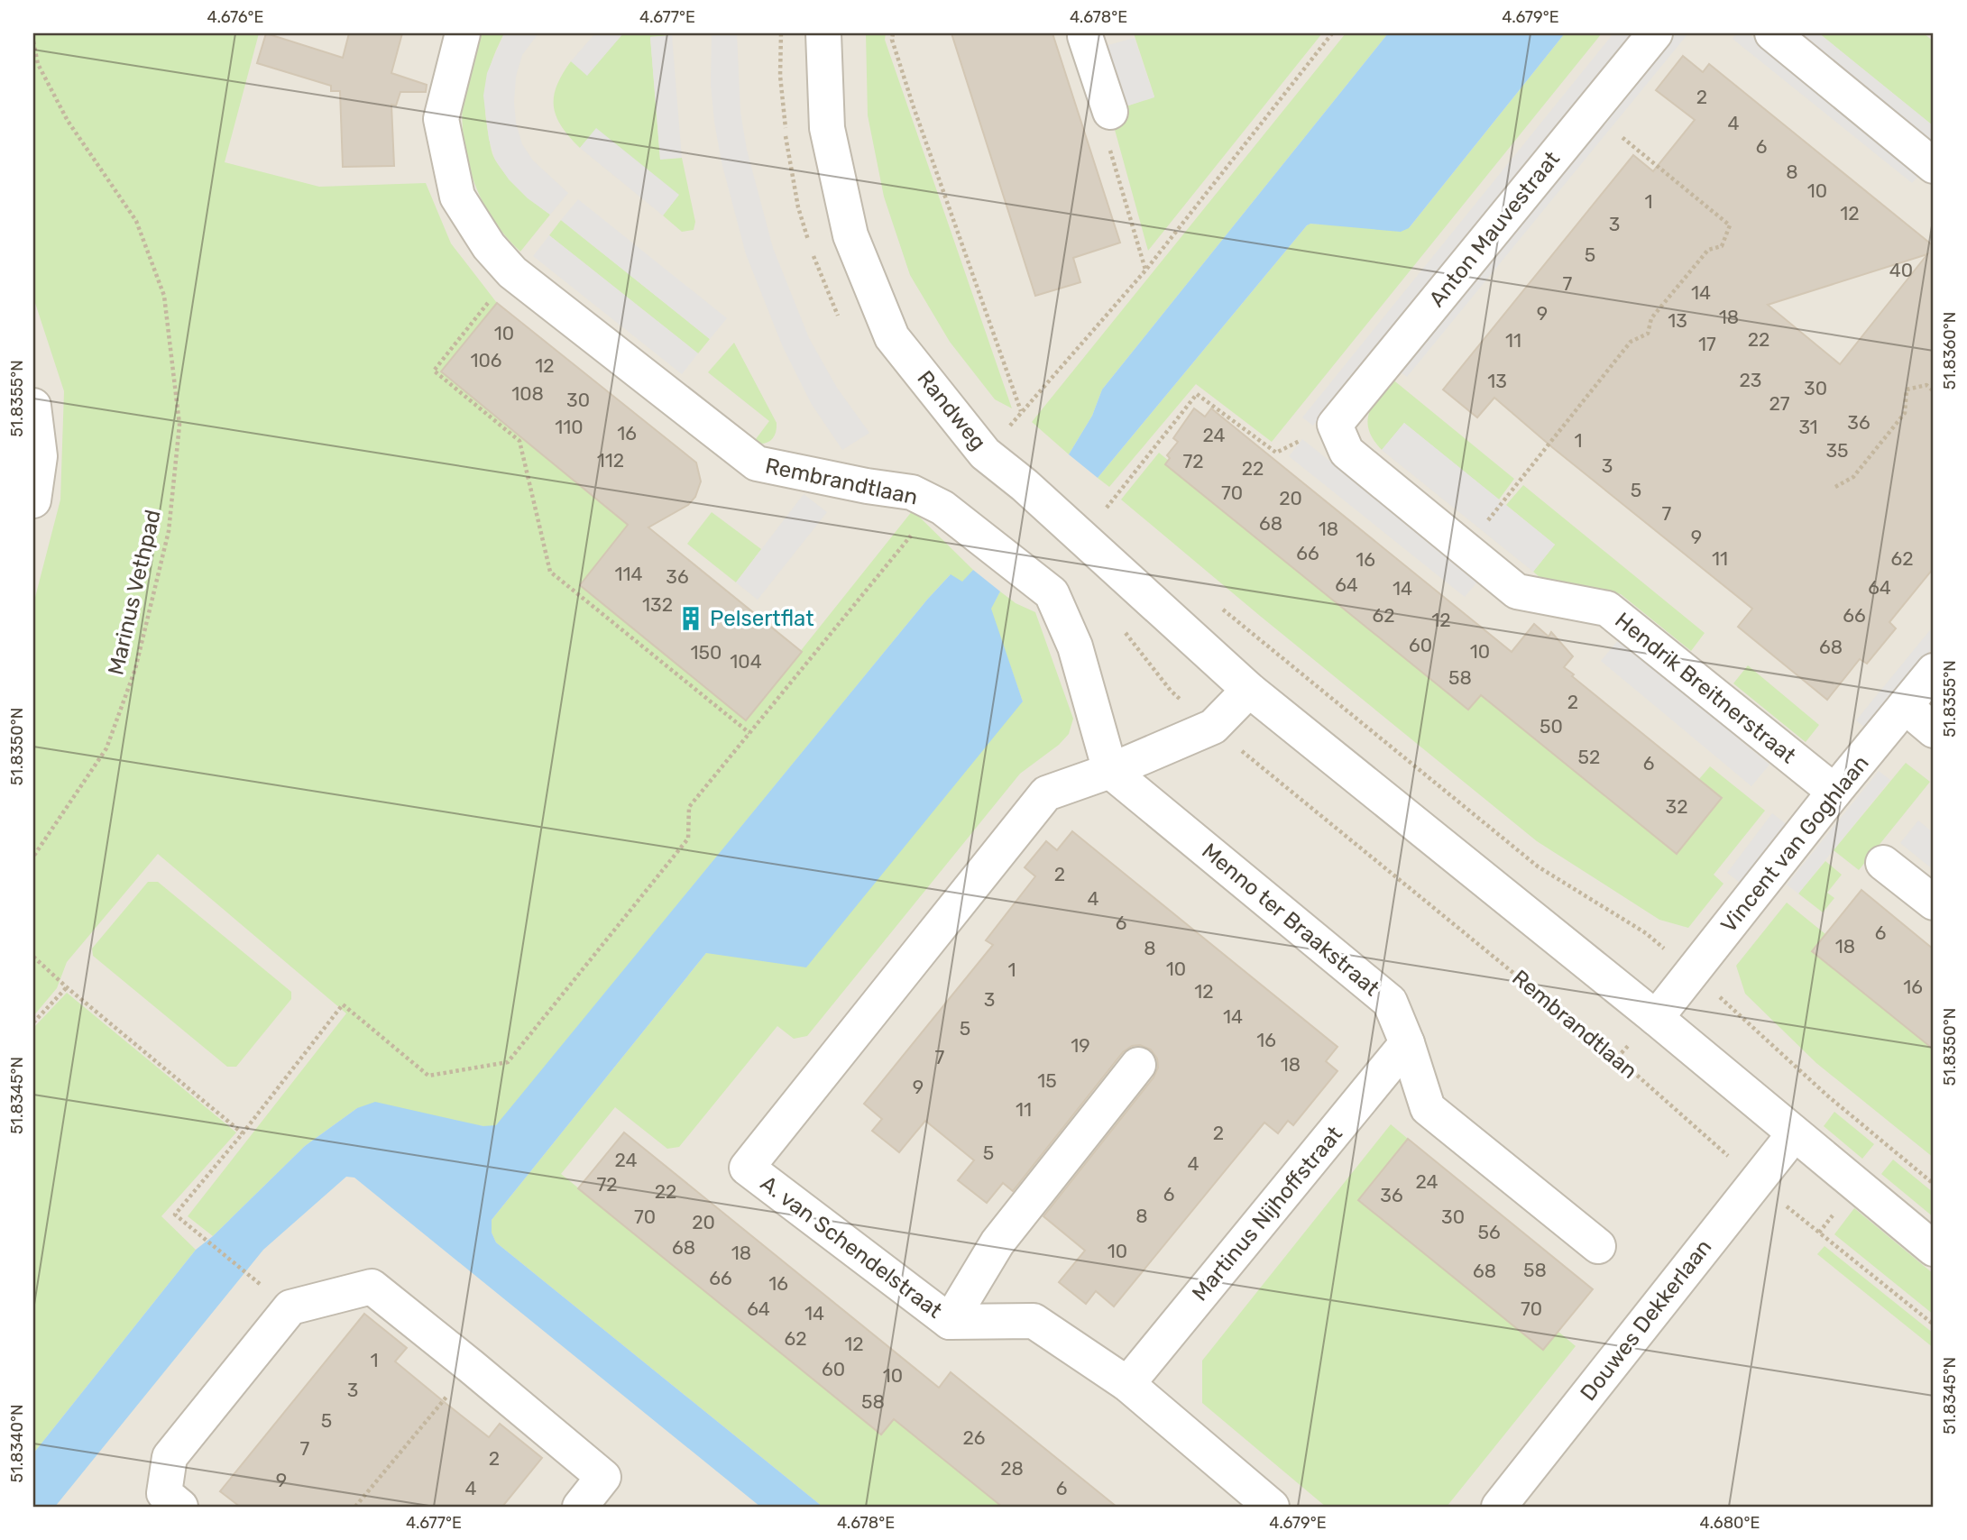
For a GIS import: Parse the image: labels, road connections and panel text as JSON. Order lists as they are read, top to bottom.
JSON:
{
  "streets": {
    "street": [
      "Anton Mauvestraat",
      "Randweg",
      "Rembrandtlaan",
      "Hendrik Breitnerstraat",
      "Vincent van Goghlaan",
      "Menno ter Braakstraat",
      "Martinus Nijhoffstraat",
      "A. van Schendelstraat",
      "Douwes Dekkerlaan"
    ],
    "path": ["Marinus Vethpad"]
  },
  "crossings": [
    ["Anton Mauvestraat", "Hendrik Breitnerstraat"],
    ["Rembrandtlaan", "Menno ter Braakstraat"],
    ["Rembrandtlaan", "A. van Schendelstraat"],
    ["Rembrandtlaan", "Douwes Dekkerlaan"],
    ["Hendrik Breitnerstraat", "Vincent van Goghlaan"],
    ["Menno ter Braakstraat", "Martinus Nijhoffstraat"],
    ["Menno ter Braakstraat", "A. van Schendelstraat"],
    ["Martinus Nijhoffstraat", "A. van Schendelstraat"]
  ],
  "places": {
    "building": ["Pelsertflat"]
  },
  "house_numbers": [
    "2",
    "4",
    "6",
    "8",
    "10",
    "1",
    "12",
    "3",
    "5",
    "40",
    "7",
    "14",
    "9",
    "18",
    "13",
    "10",
    "22",
    "11",
    "17",
    "106",
    "12",
    "23",
    "13",
    "30",
    "108",
    "30",
    "27",
    "36",
    "110",
    "31",
    "16",
    "24",
    "1",
    "35",
    "112",
    "72",
    "3",
    "22",
    "5",
    "70",
    "20",
    "7",
    "68",
    "18",
    "9",
    "66",
    "11",
    "62",
    "16",
    "114",
    "36",
    "64",
    "64",
    "14",
    "132",
    "62",
    "66",
    "12",
    "60",
    "68",
    "10",
    "150",
    "104",
    "58",
    "2",
    "50",
    "52",
    "6",
    "32",
    "2",
    "4",
    "6",
    "6",
    "18",
    "8",
    "10",
    "1",
    "16",
    "12",
    "3",
    "14",
    "5",
    "16",
    "19",
    "7",
    "18",
    "15",
    "9",
    "11",
    "2",
    "5",
    "24",
    "4",
    "24",
    "72",
    "22",
    "6",
    "36",
    "8",
    "70",
    "30",
    "20",
    "56",
    "68",
    "10",
    "18",
    "58",
    "68",
    "66",
    "16",
    "64",
    "70",
    "14",
    "62",
    "12",
    "1",
    "60",
    "10",
    "3",
    "58",
    "5",
    "26",
    "7",
    "2",
    "28",
    "9",
    "4",
    "6"
  ],
  "coordinates": [
    "4.676°E",
    "4.677°E",
    "4.678°E",
    "4.679°E",
    "51.8360°N",
    "51.8355°N",
    "51.8350°N",
    "51.8345°N",
    "51.8340°N",
    "4.680°E"
  ]
}
